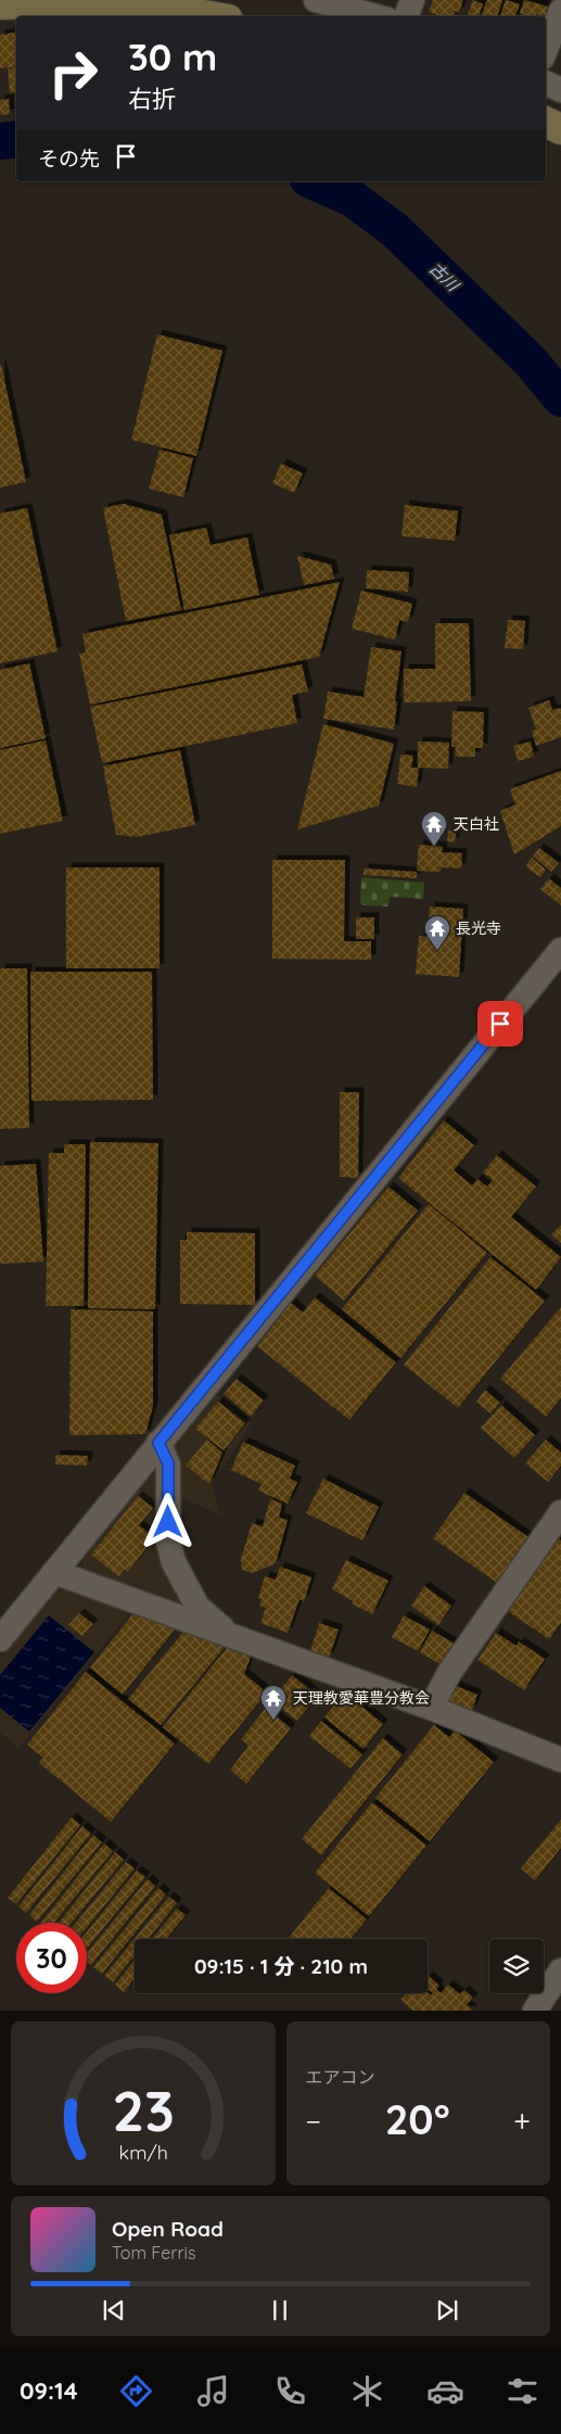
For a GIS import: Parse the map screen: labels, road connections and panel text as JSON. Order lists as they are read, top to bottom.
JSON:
{
  "water": ["古川"],
  "places": {
    "temple": ["天白社", "長光寺", "天理教愛華豊分教会"]
  },
  "page": {
    "turn": ["30 m", "右折"],
    "then": "その先",
    "limit": "30",
    "trip": "09:15 · 1 分 · 210 m",
    "tile": "エアコン",
    "heat": ["−", "20°", "+"],
    "song": ["Open Road", "Tom Ferris"],
    "tabs": "09:14",
    "gauge": ["23", "km/h"]
  }
}
